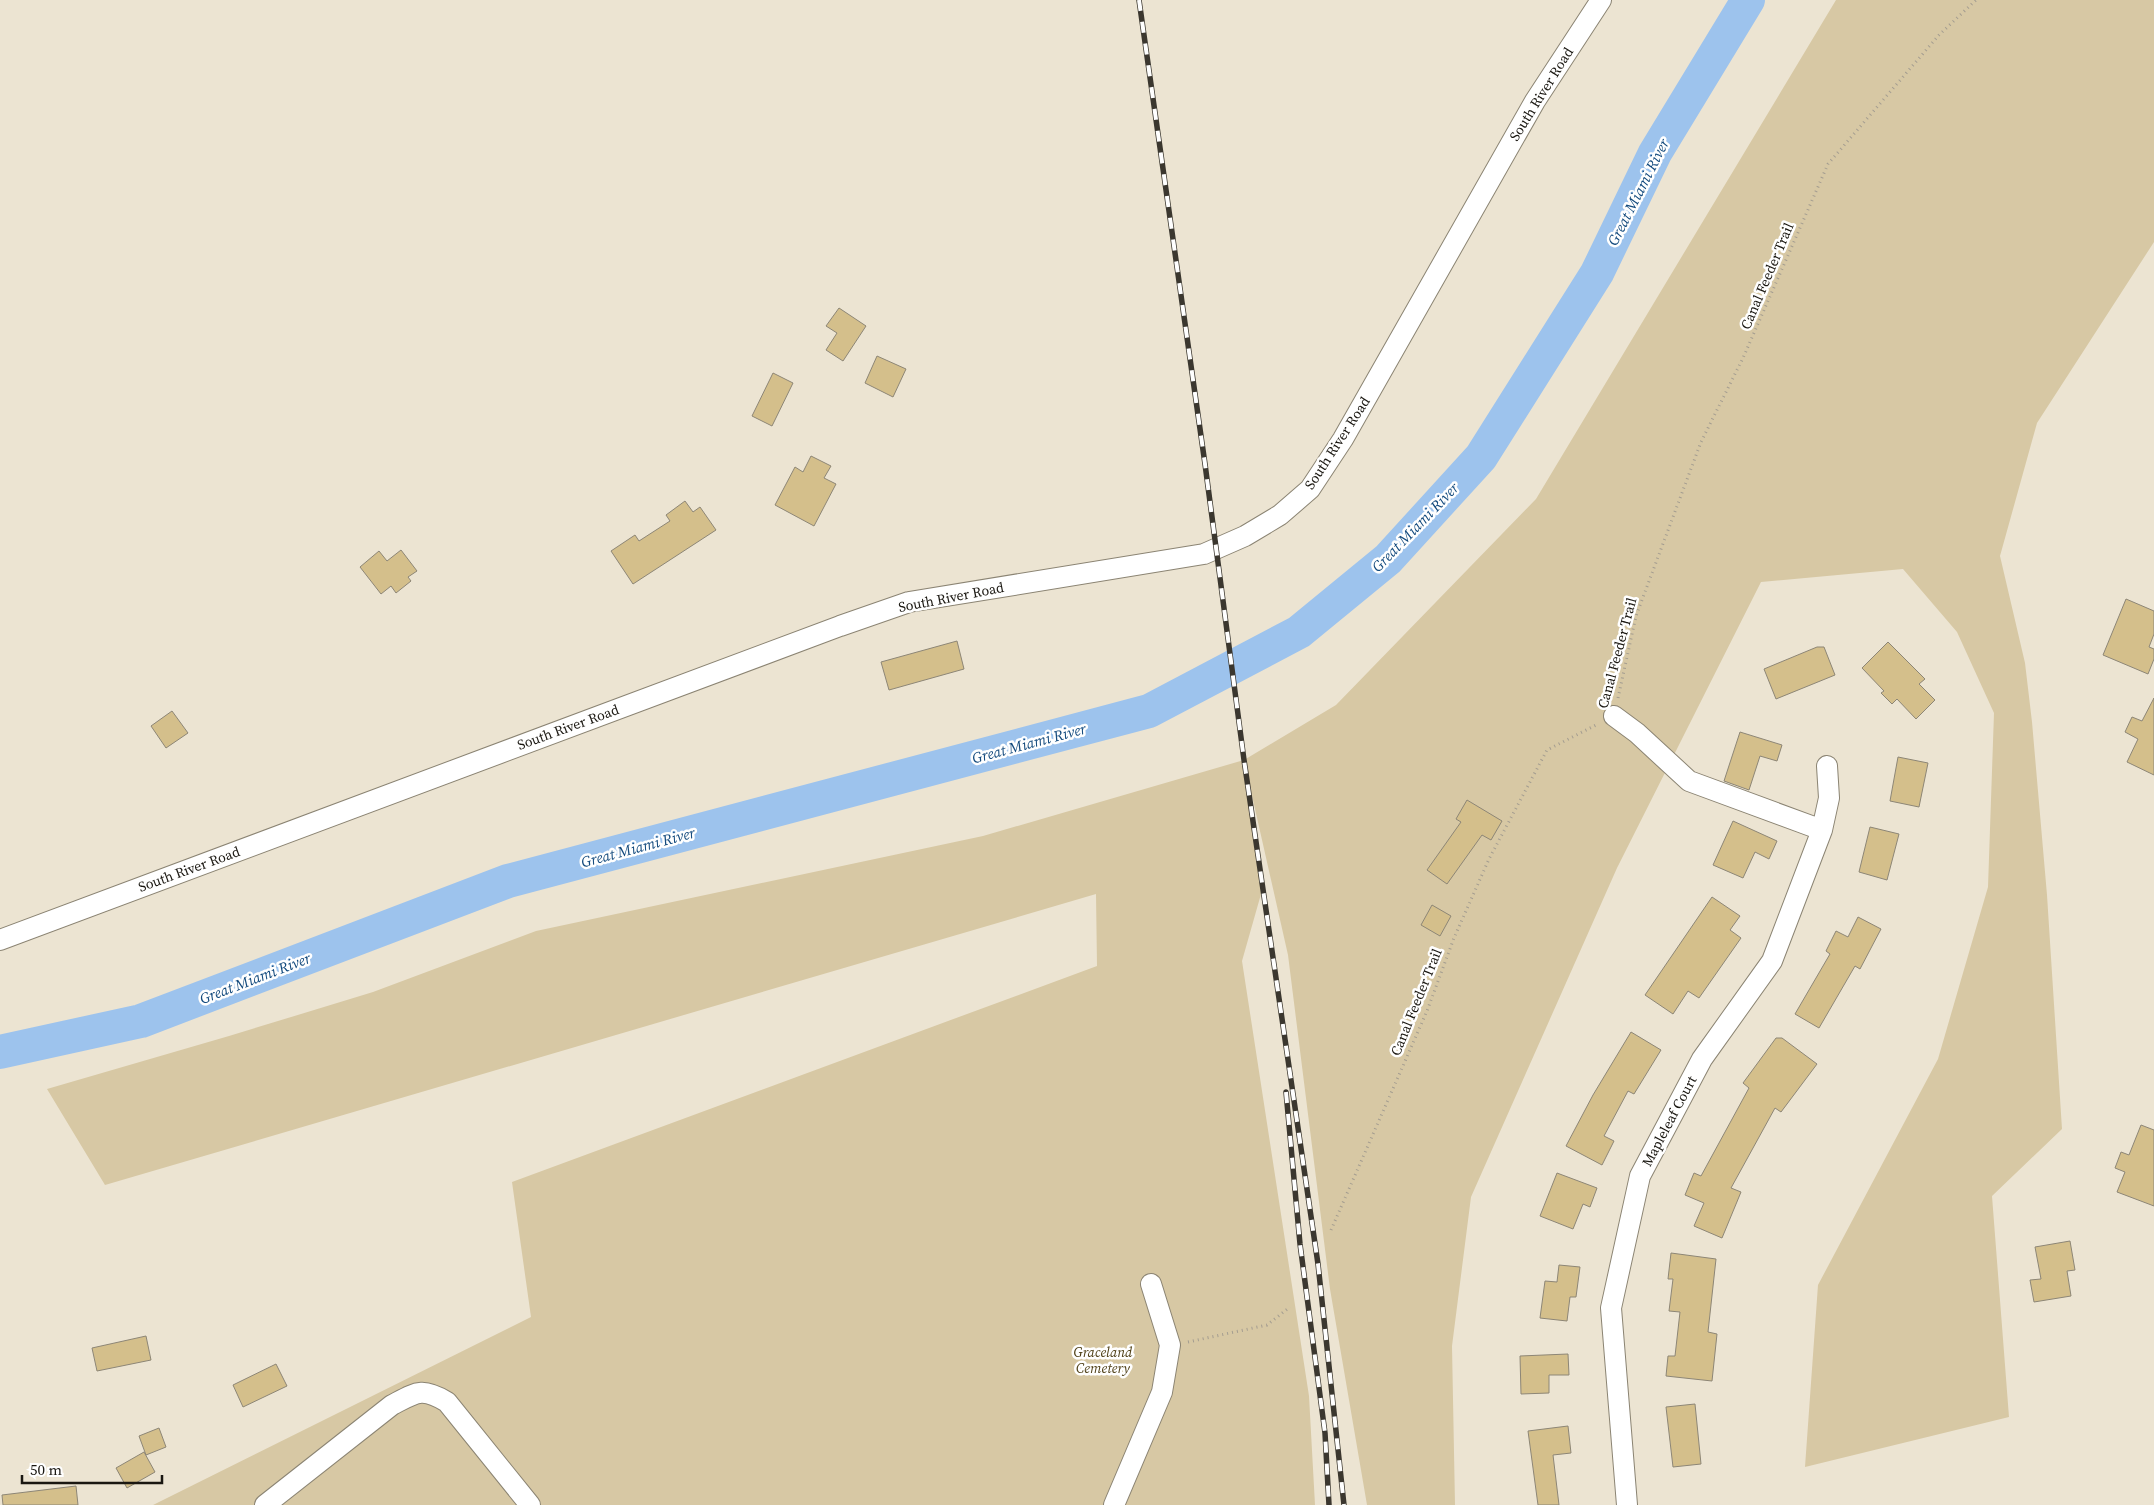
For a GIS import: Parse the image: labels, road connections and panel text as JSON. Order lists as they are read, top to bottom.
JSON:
{
  "streets": {
    "street": ["South River Road", "Mapleleaf Court"],
    "path": ["Canal Feeder Trail"]
  },
  "water": ["Great Miami River"],
  "parks": ["Graceland Cemetery"],
  "scale_bar": "50 m"
}
